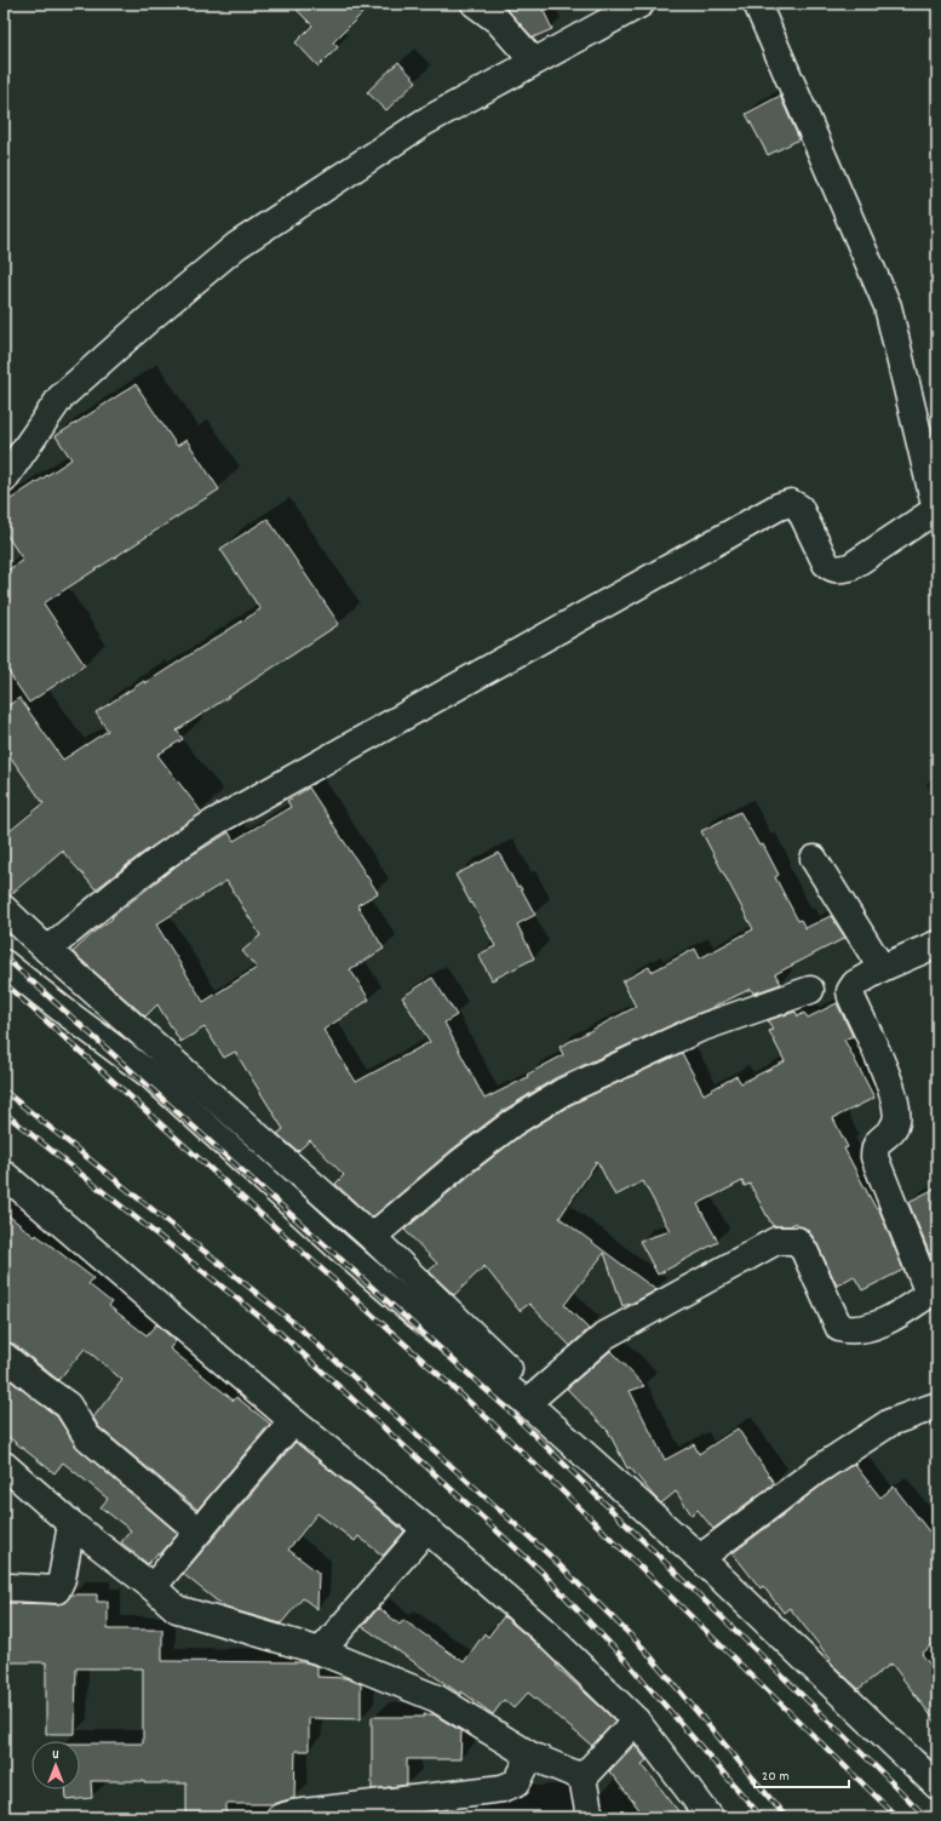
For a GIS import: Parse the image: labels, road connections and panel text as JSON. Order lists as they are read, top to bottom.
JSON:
{
  "scale_bar": "20 m",
  "north": "top"
}
